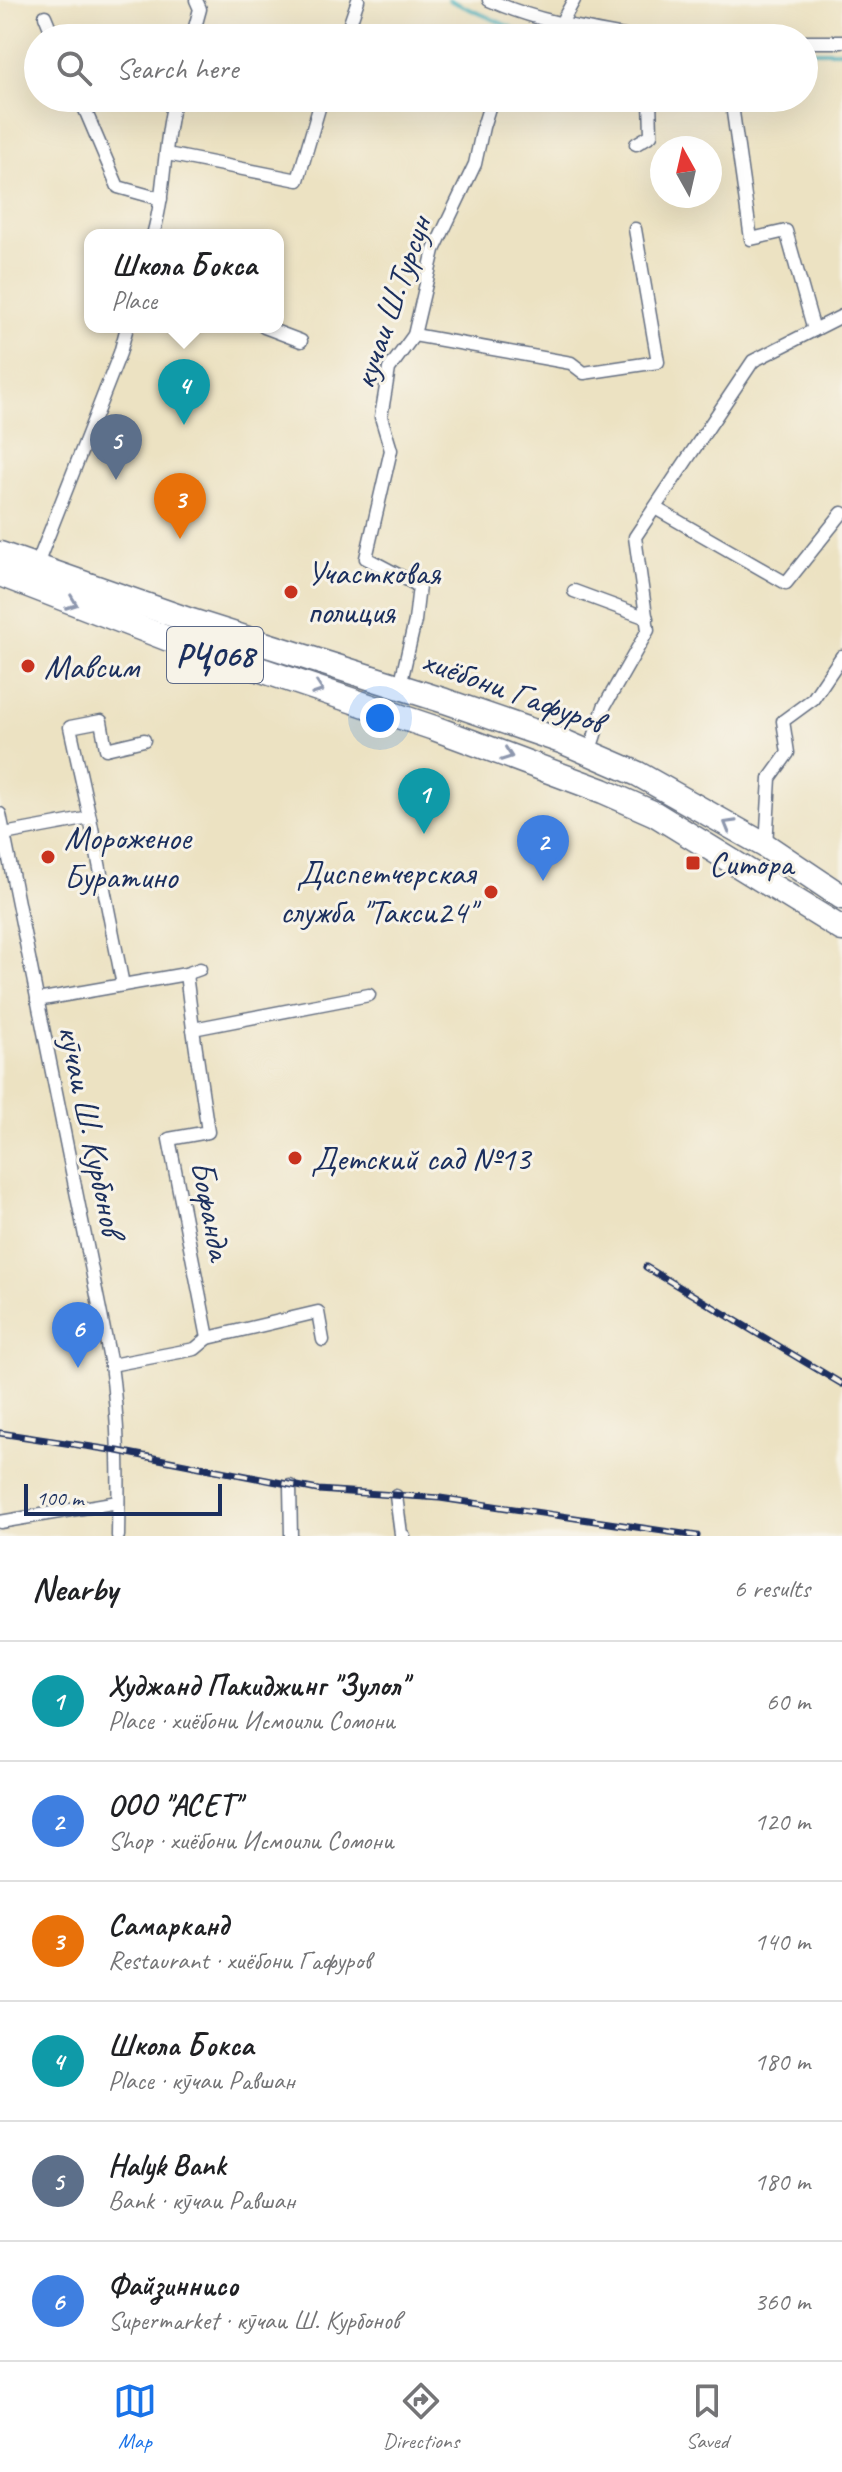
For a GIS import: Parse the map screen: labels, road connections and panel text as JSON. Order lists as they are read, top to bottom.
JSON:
{
  "streets": {
    "highway": ["РҶ068", "хиёбони Гафуров"],
    "street": ["кучаи Ш.Турсун", "кӯчаи Ш. Курбонов", "Бофанда"]
  },
  "crossings": [
    ["кучаи Ш.Турсун", "хиёбони Гафуров"]
  ],
  "places": {
    "other": [
      "Участковая полиция",
      "Мавсим",
      "Мороженое Буратино",
      "Диспетчерская служба \"Такси24\"",
      "Детский сад №13"
    ],
    "transit": ["Ситора"]
  },
  "scale_bar": "100 m",
  "north": "top",
  "page": {
    "search": "Search here",
    "popup": ["Школа Бокса", "Place"],
    "pins": [
      "4",
      "5",
      "3",
      "1",
      "2",
      "6"
    ],
    "scale": "100 m",
    "heading": ["Nearby", "6 results"],
    "list": [
      {
        "mark": "1",
        "name": "Худжанд Пакиджинг \"Зулол\"",
        "note": "Place · хиёбони Исмоили Сомони",
        "value": "60 m"
      },
      {
        "mark": "2",
        "name": "ООО \"АСЕТ\"",
        "note": "Shop · хиёбони Исмоили Сомони",
        "value": "120 m"
      },
      {
        "mark": "3",
        "name": "Самарканд",
        "note": "Restaurant · хиёбони Гафуров",
        "value": "140 m"
      },
      {
        "mark": "4",
        "name": "Школа Бокса",
        "note": "Place · кӯчаи Равшан",
        "value": "180 m"
      },
      {
        "mark": "5",
        "name": "Halyk Bank",
        "note": "Bank · кӯчаи Равшан",
        "value": "180 m"
      },
      {
        "mark": "6",
        "name": "Файзиннисо",
        "note": "Supermarket · кӯчаи Ш. Курбонов",
        "value": "360 m"
      }
    ],
    "nav": ["Map", "Directions", "Saved"]
  }
}
